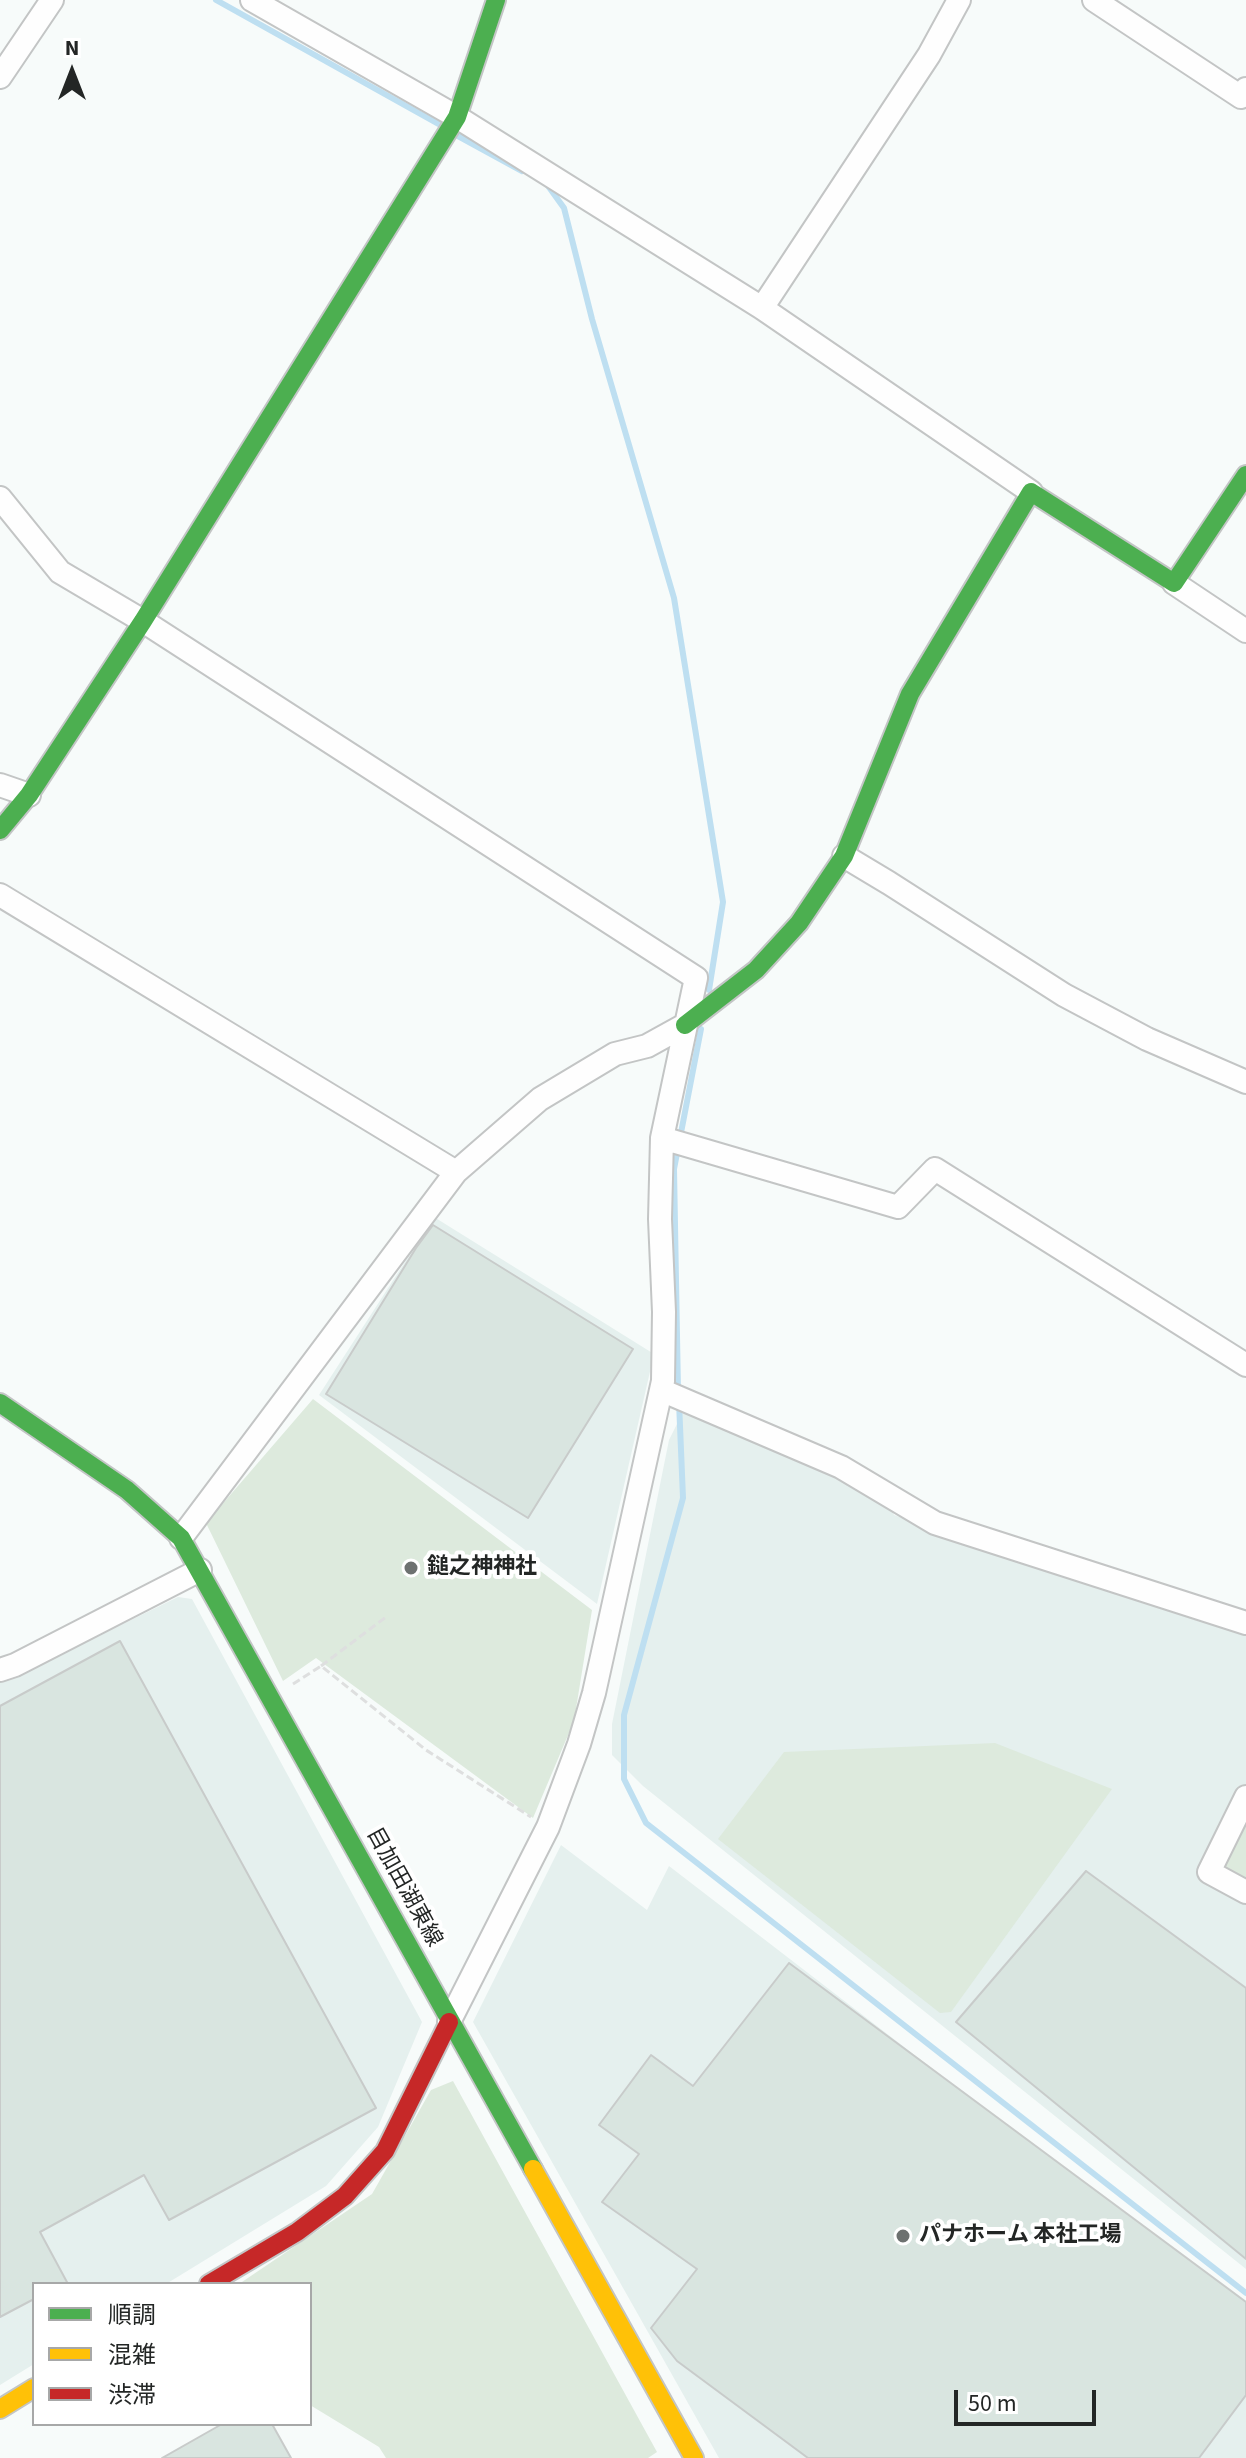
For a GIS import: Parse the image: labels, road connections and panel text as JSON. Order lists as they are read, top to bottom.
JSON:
{
  "streets": {
    "street": ["目加田湖東線"]
  },
  "places": ["鎚之神神社", "パナホーム 本社工場"],
  "legend": ["順調", "混雑", "渋滞"],
  "scale_bar": "50 m",
  "north": "top"
}
